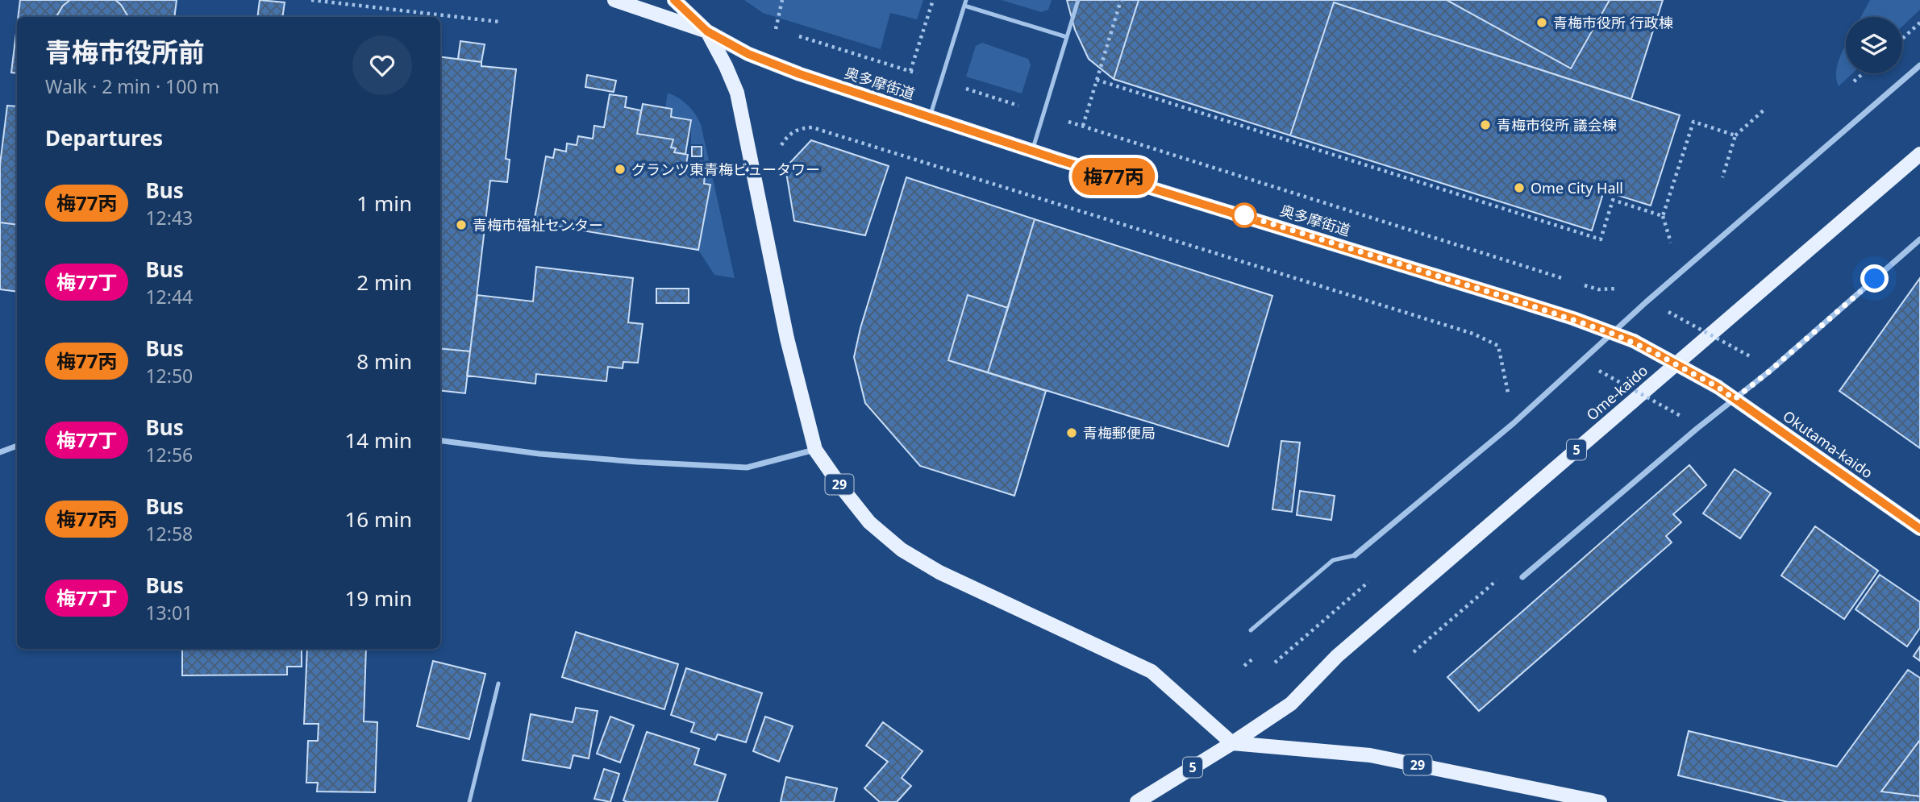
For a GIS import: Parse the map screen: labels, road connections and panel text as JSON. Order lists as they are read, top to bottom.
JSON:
{
  "streets": {
    "main road": [
      "奥多摩街道",
      "Ome-kaido",
      "Okutama-kaido",
      "5",
      "29"
    ]
  },
  "crossings": [
    ["奥多摩街道", "Okutama-kaido"],
    ["奥多摩街道", "29"],
    ["Ome-kaido", "5"],
    ["Ome-kaido", "29"],
    ["5", "29"]
  ],
  "places": [
    "青梅市役所 行政棟",
    "青梅市役所 議会棟",
    "グランツ東青梅ビュータワー",
    "Ome City Hall",
    "青梅市福祉センター",
    "青梅郵便局"
  ],
  "lines": ["bus line 梅77丙"],
  "page": {
    "on_map": "梅77丙",
    "heading": [
      ["青梅市役所前", "Walk · 2 min · 100 m"],
      "Departures"
    ],
    "list": [
      {
        "mark": "梅77丙",
        "name": "Bus",
        "note": "12:43",
        "value": "1 min"
      },
      {
        "mark": "梅77丁",
        "name": "Bus",
        "note": "12:44",
        "value": "2 min"
      },
      {
        "mark": "梅77丙",
        "name": "Bus",
        "note": "12:50",
        "value": "8 min"
      },
      {
        "mark": "梅77丁",
        "name": "Bus",
        "note": "12:56",
        "value": "14 min"
      },
      {
        "mark": "梅77丙",
        "name": "Bus",
        "note": "12:58",
        "value": "16 min"
      },
      {
        "mark": "梅77丁",
        "name": "Bus",
        "note": "13:01",
        "value": "19 min"
      }
    ]
  }
}
